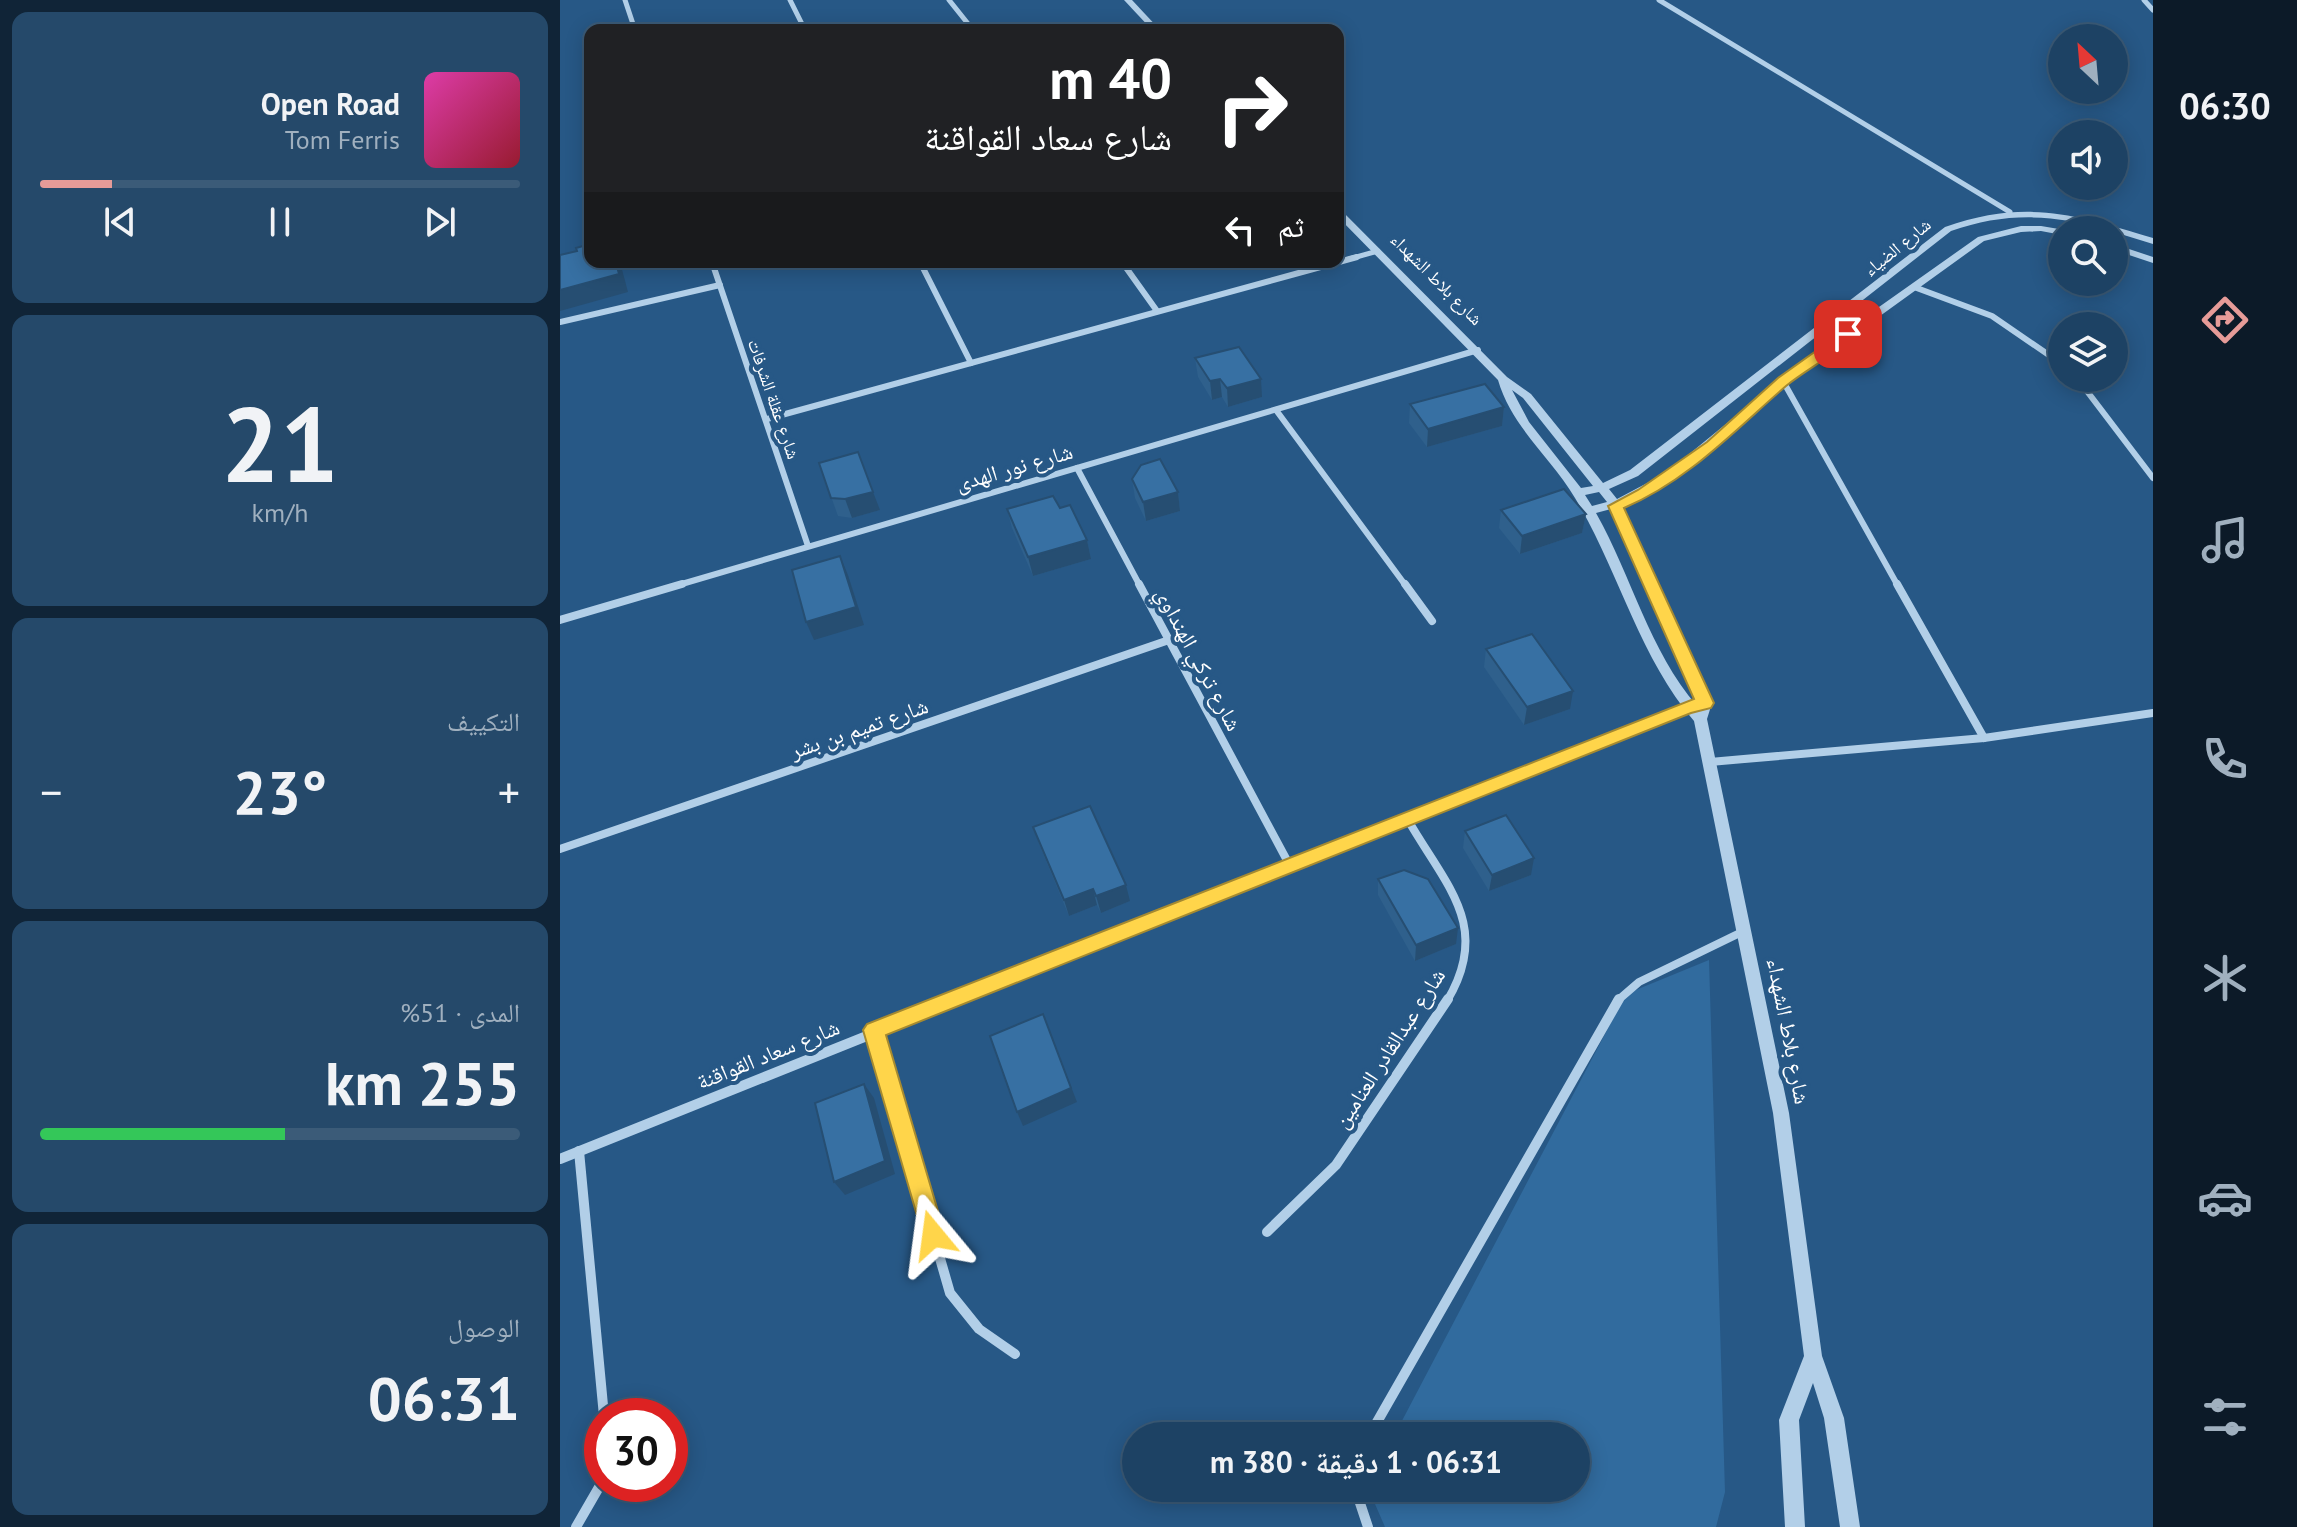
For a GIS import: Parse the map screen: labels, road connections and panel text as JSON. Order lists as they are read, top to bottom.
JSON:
{
  "streets": {
    "street": [
      "شارع الضياء",
      "شارع بلاط الشهداء",
      "شارع عقلة الشرفات",
      "شارع نور الهدى",
      "شارع تركي الهنداوي",
      "شارع تميم بن بشر",
      "شارع عبدالقادر العنامين",
      "شارع سعاد القواقنة"
    ]
  },
  "crossings": [
    ["شارع الضياء", "شارع بلاط الشهداء"],
    ["شارع بلاط الشهداء", "شارع نور الهدى"],
    ["شارع بلاط الشهداء", "شارع سعاد القواقنة"],
    ["شارع عقلة الشرفات", "شارع نور الهدى"],
    ["شارع نور الهدى", "شارع تركي الهنداوي"],
    ["شارع تركي الهنداوي", "شارع تميم بن بشر"],
    ["شارع تركي الهنداوي", "شارع سعاد القواقنة"],
    ["شارع عبدالقادر العنامين", "شارع سعاد القواقنة"]
  ],
  "north": "top left",
  "page": {
    "tabs": "06:30",
    "turn": ["40 m", "شارع سعاد القواقنة"],
    "song": ["Open Road", "Tom Ferris"],
    "then": "ثم",
    "tile": [
      ["21", "km/h"],
      "التكييف",
      ["المدى · 51%", "255 km"],
      ["الوصول", "06:31"]
    ],
    "heat": ["−", "23°", "+"],
    "limit": "30",
    "trip": "06:31 · 1 دقيقة · 380 m"
  }
}
